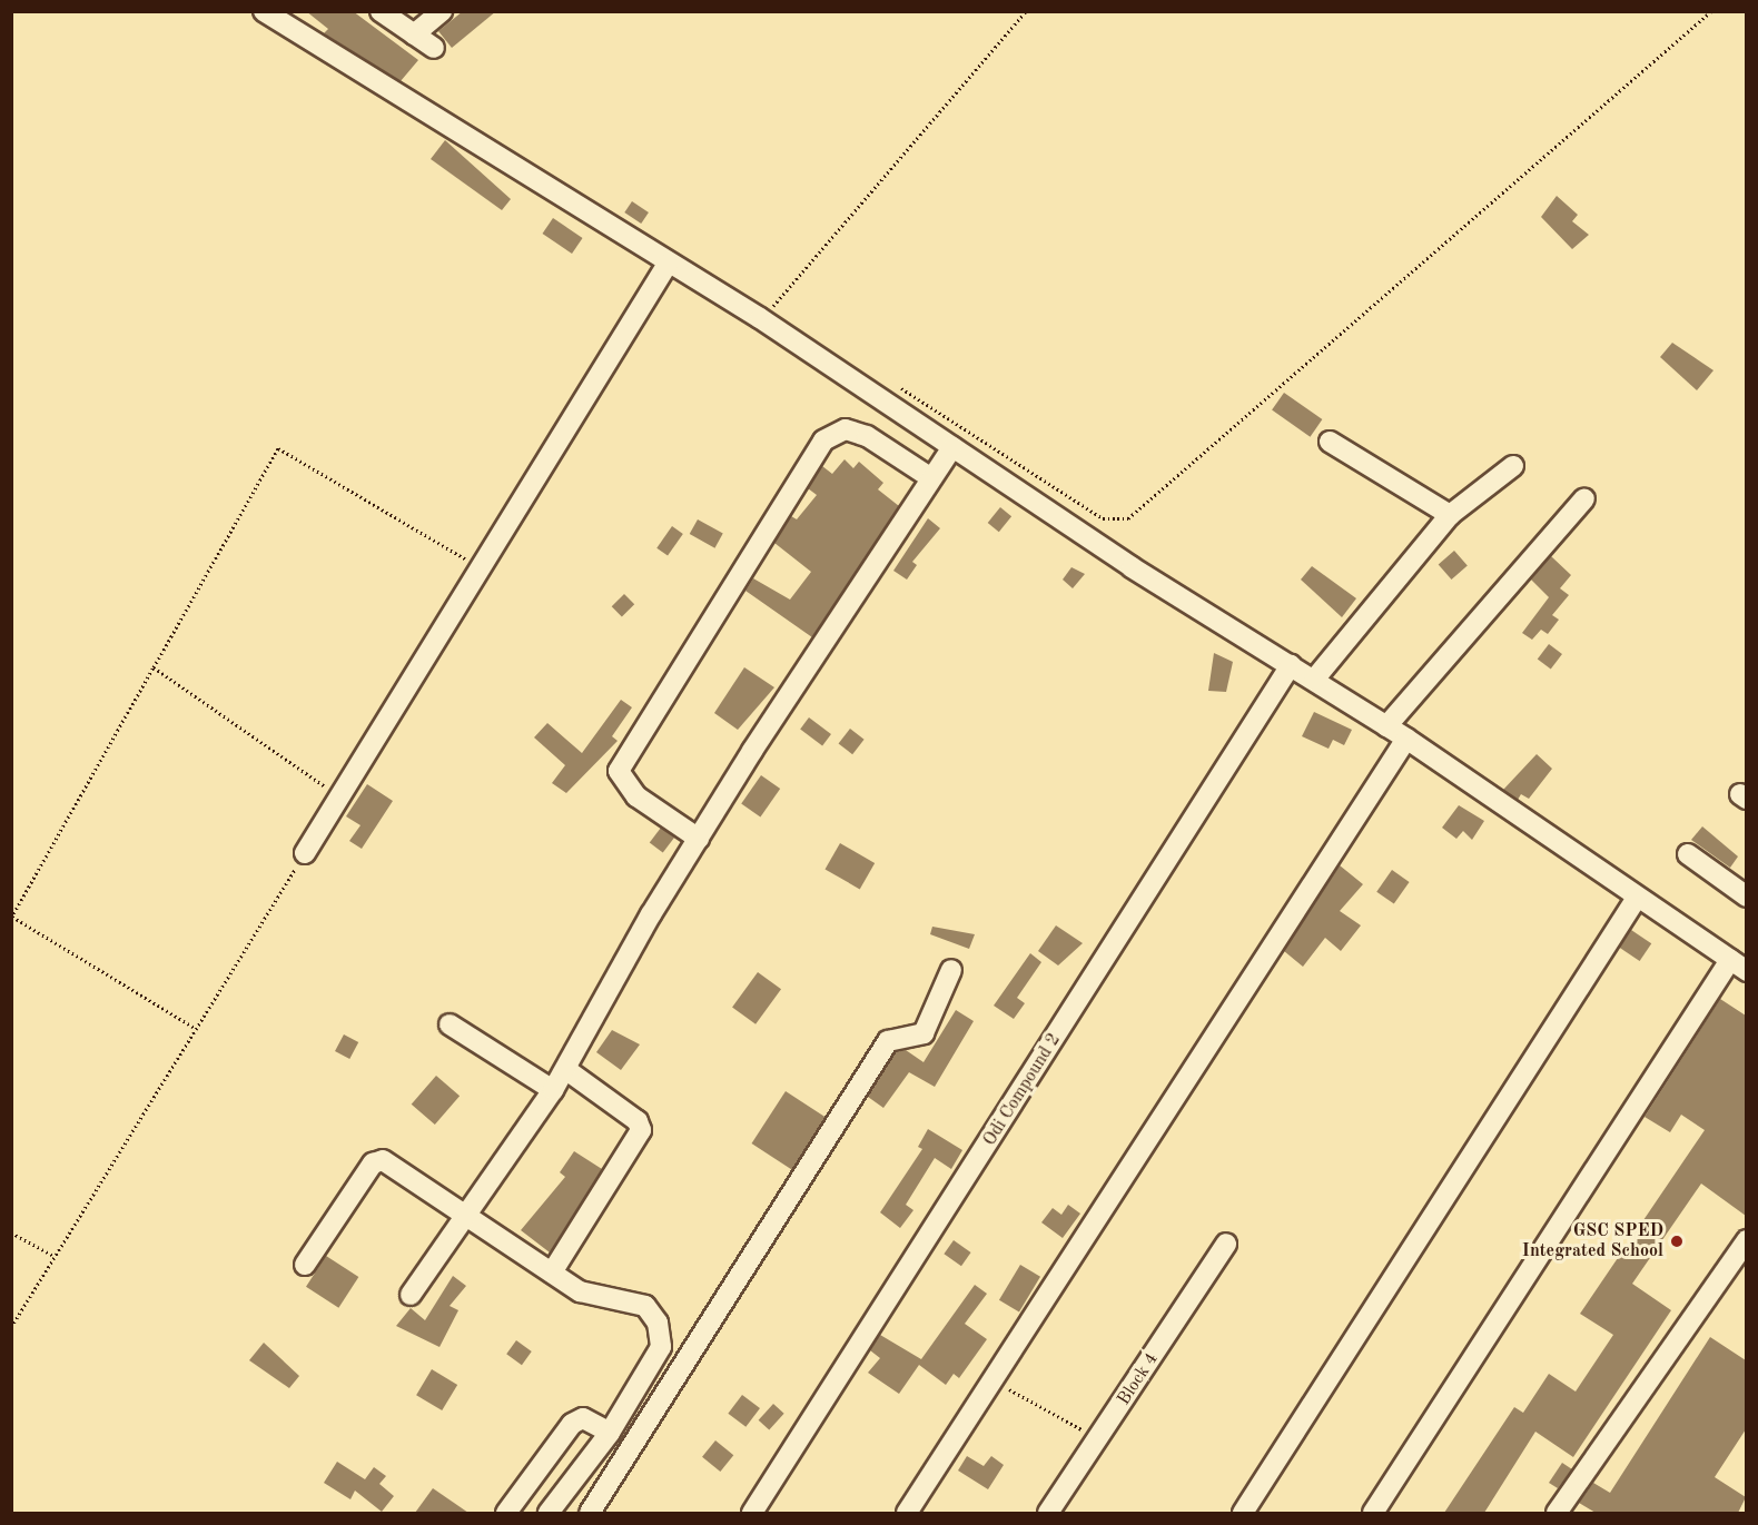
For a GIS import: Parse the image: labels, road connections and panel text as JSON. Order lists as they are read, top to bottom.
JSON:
{
  "streets": {
    "street": ["Odi Compound 2", "Block 4"]
  },
  "places": ["GSC SPED Integrated School"]
}
